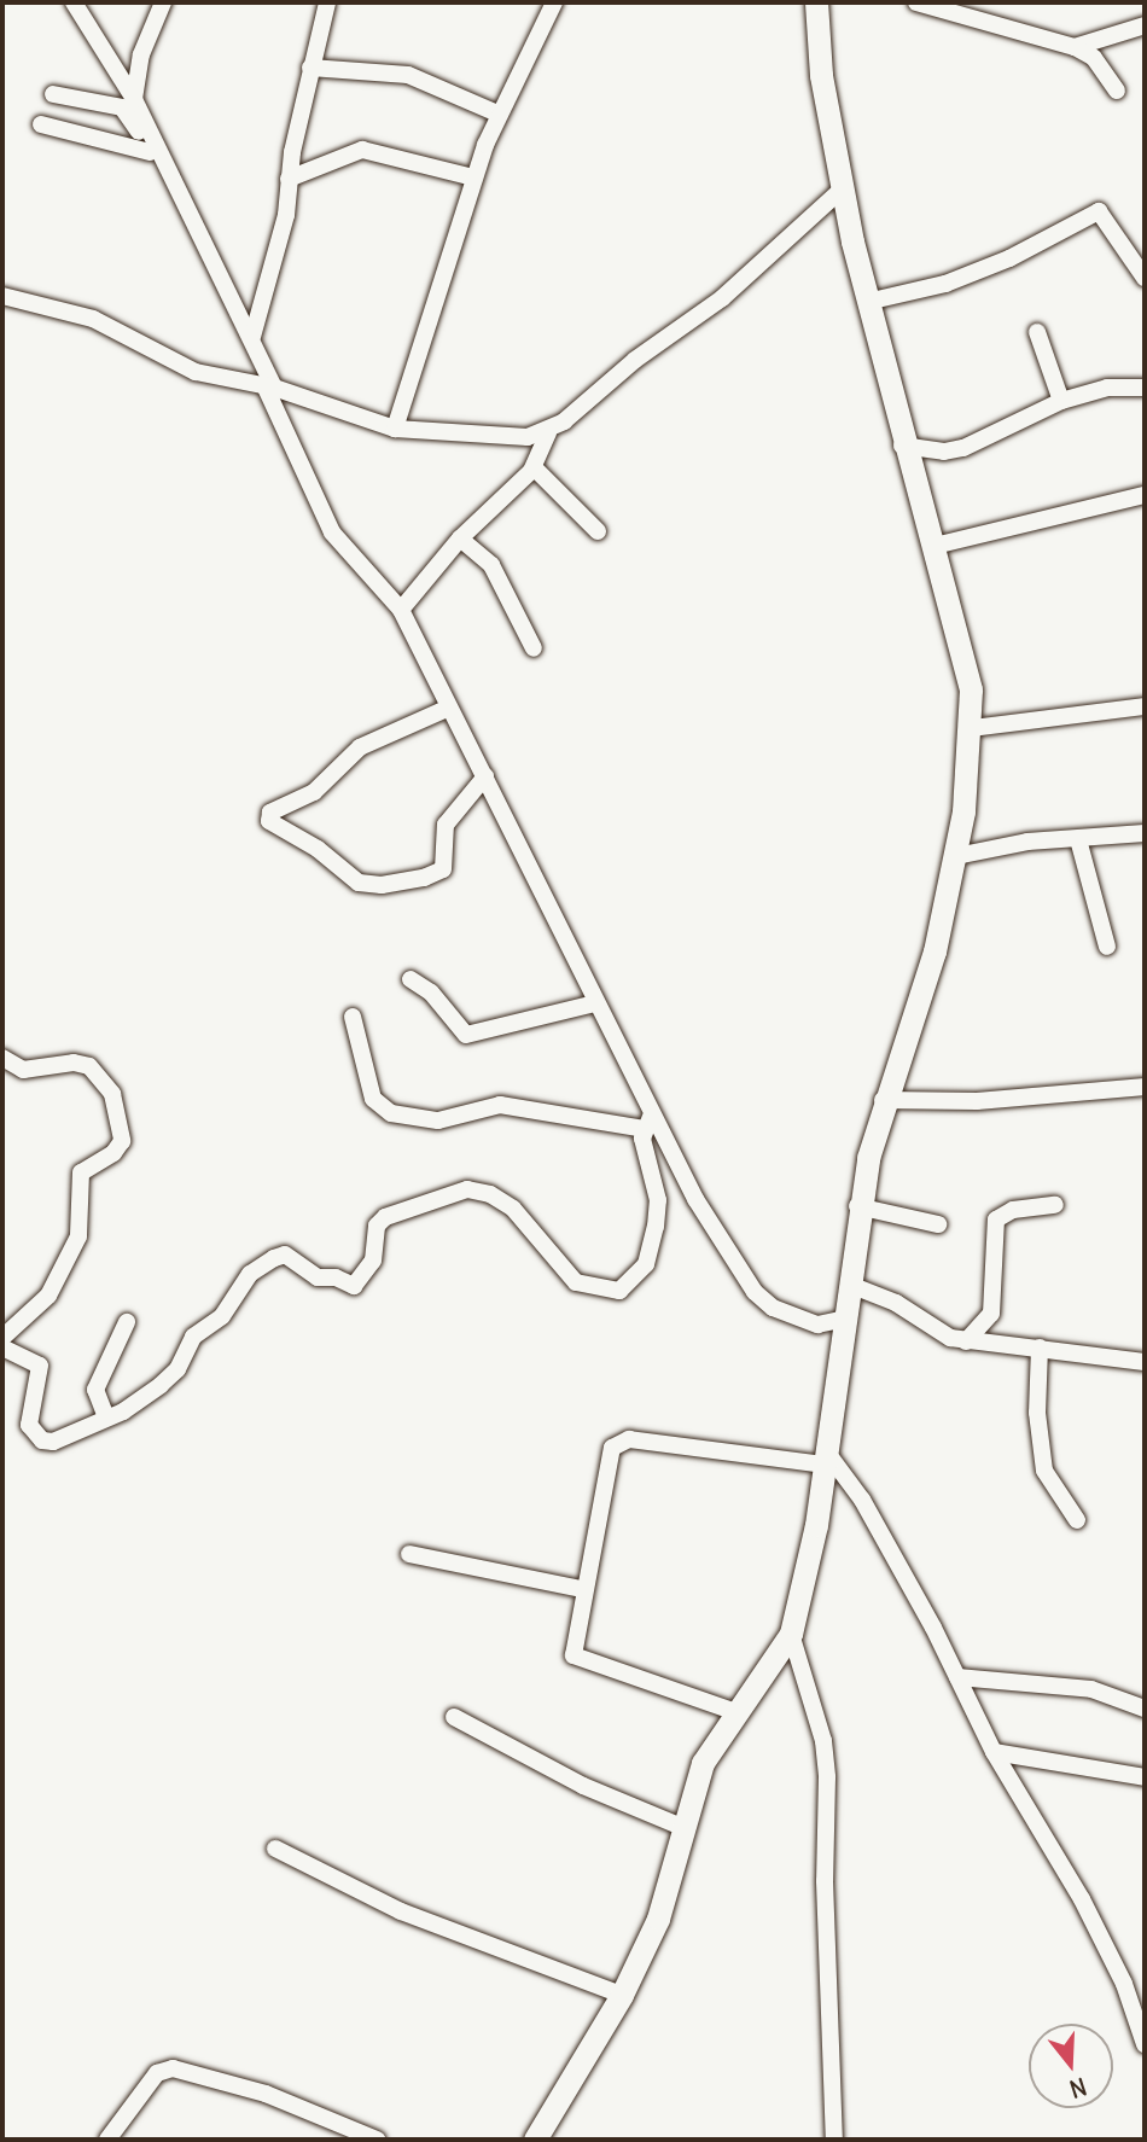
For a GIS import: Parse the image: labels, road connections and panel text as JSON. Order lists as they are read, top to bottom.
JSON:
{
  "north": "bottom"
}
